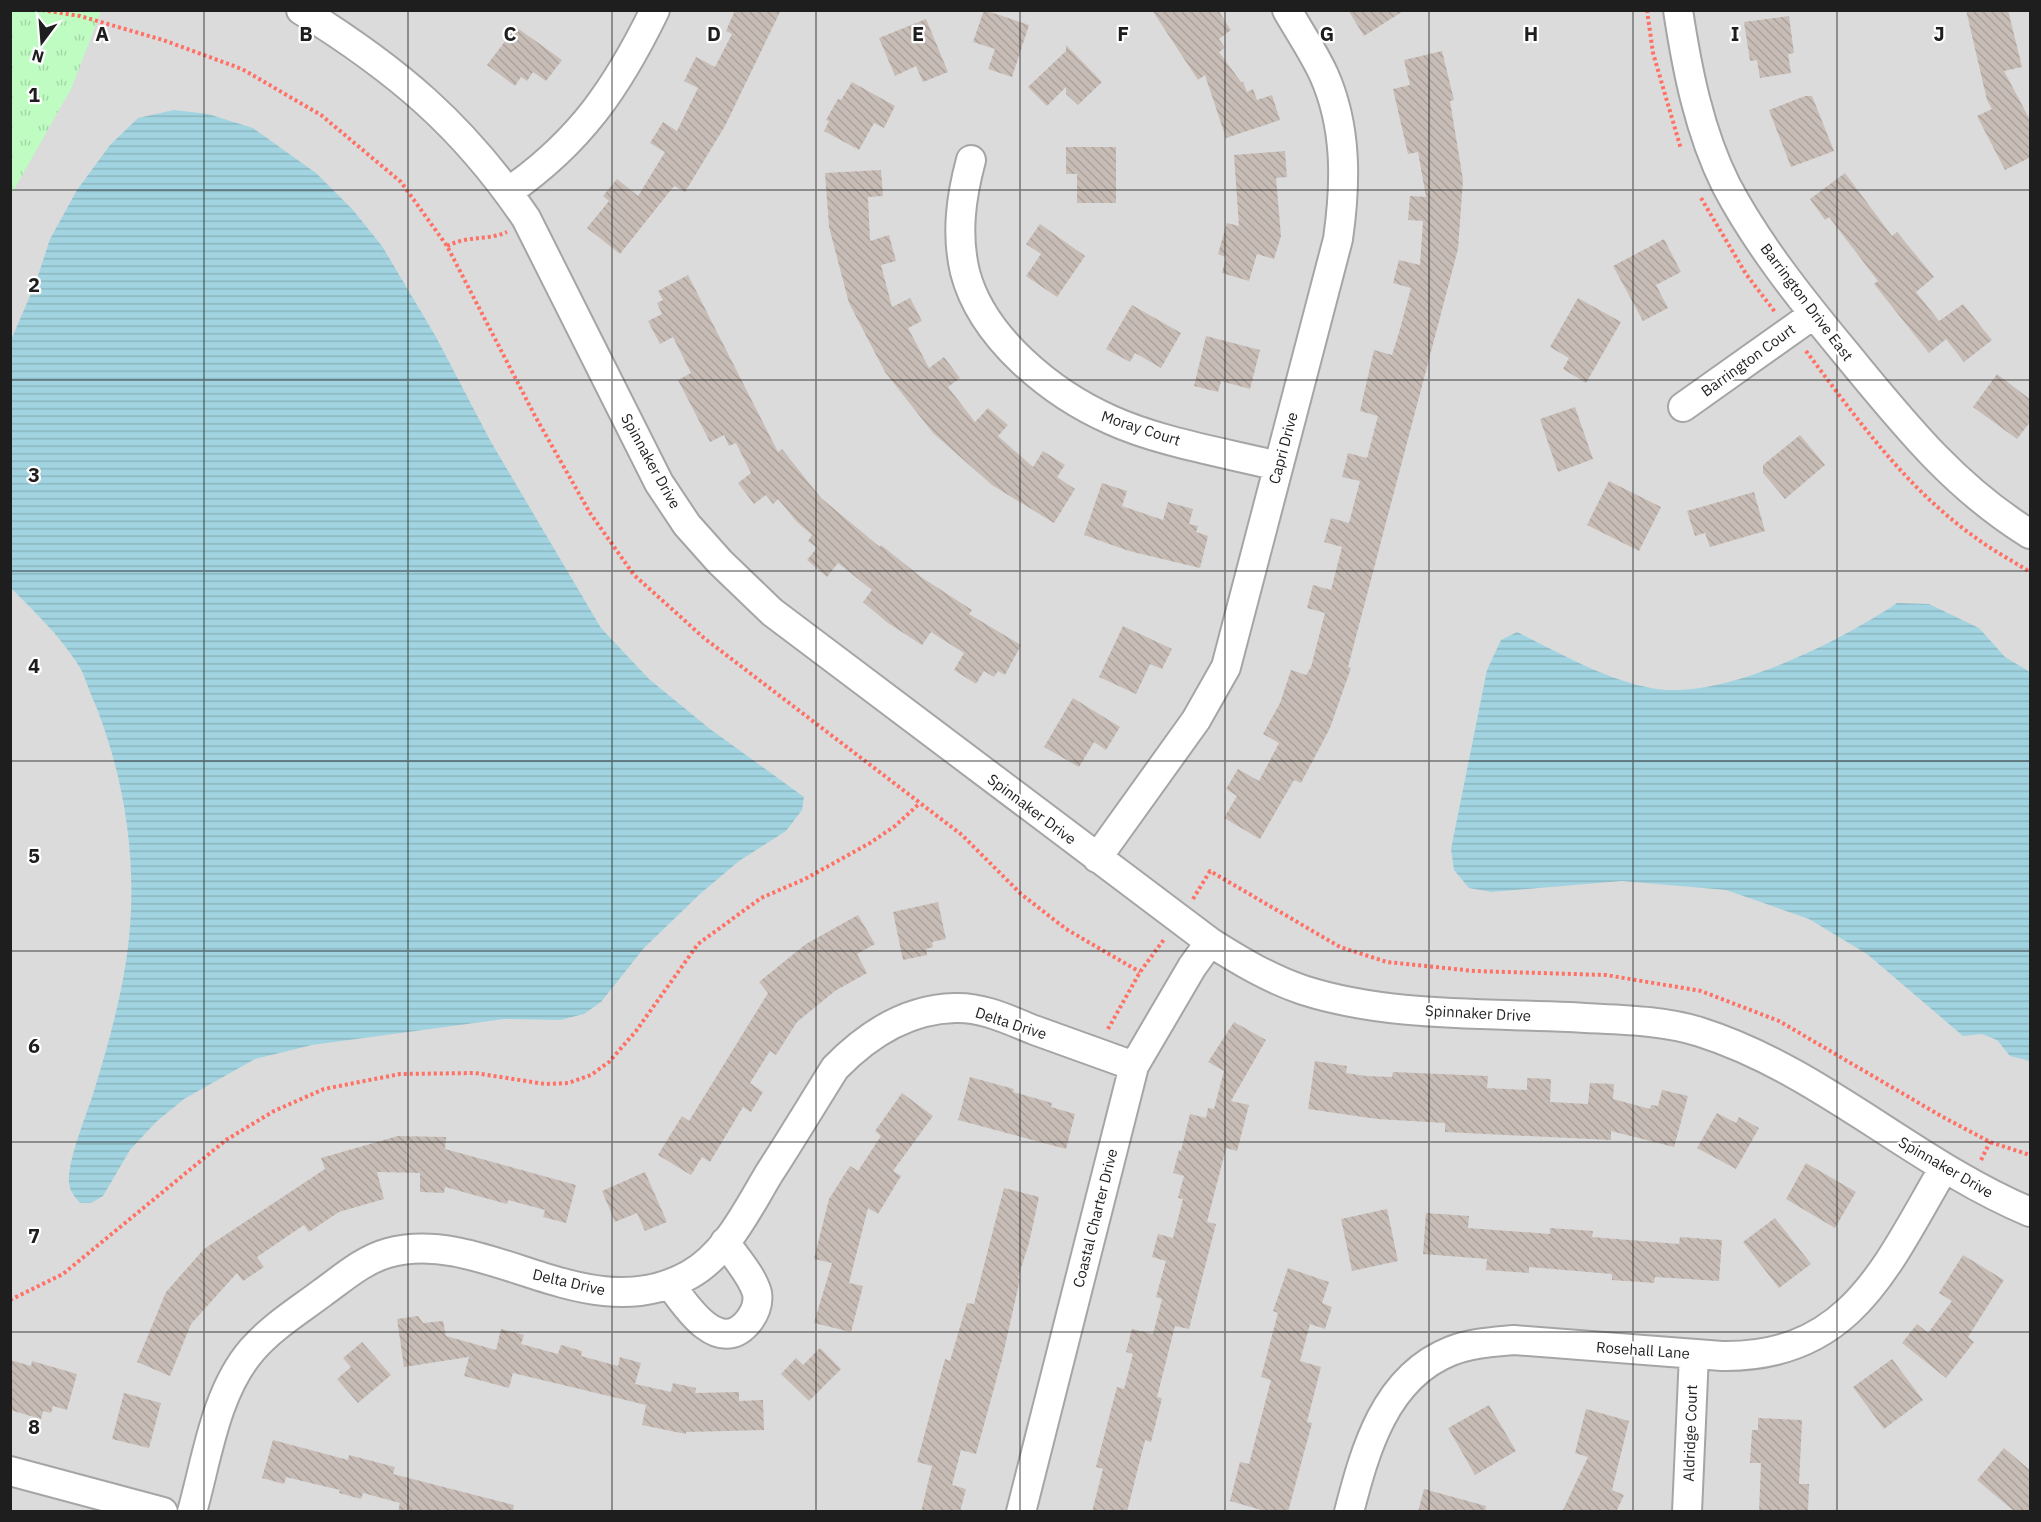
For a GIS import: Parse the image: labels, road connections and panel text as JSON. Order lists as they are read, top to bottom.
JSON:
{
  "streets": {
    "street": [
      "Barrington Drive East",
      "Barrington Court",
      "Moray Court",
      "Capri Drive",
      "Spinnaker Drive",
      "Delta Drive",
      "Coastal Charter Drive",
      "Rosehall Lane",
      "Aldridge Court"
    ]
  },
  "crossings": [
    ["Barrington Drive East", "Barrington Court"],
    ["Moray Court", "Capri Drive"],
    ["Capri Drive", "Spinnaker Drive"],
    ["Spinnaker Drive", "Coastal Charter Drive"],
    ["Spinnaker Drive", "Rosehall Lane"],
    ["Delta Drive", "Coastal Charter Drive"],
    ["Rosehall Lane", "Aldridge Court"]
  ],
  "north": "bottom",
  "grid": {
    "columns": [
      "A",
      "B",
      "C",
      "D",
      "E",
      "F",
      "G",
      "H",
      "I",
      "J"
    ],
    "rows": [
      "1",
      "2",
      "3",
      "4",
      "5",
      "6",
      "7",
      "8"
    ]
  }
}
